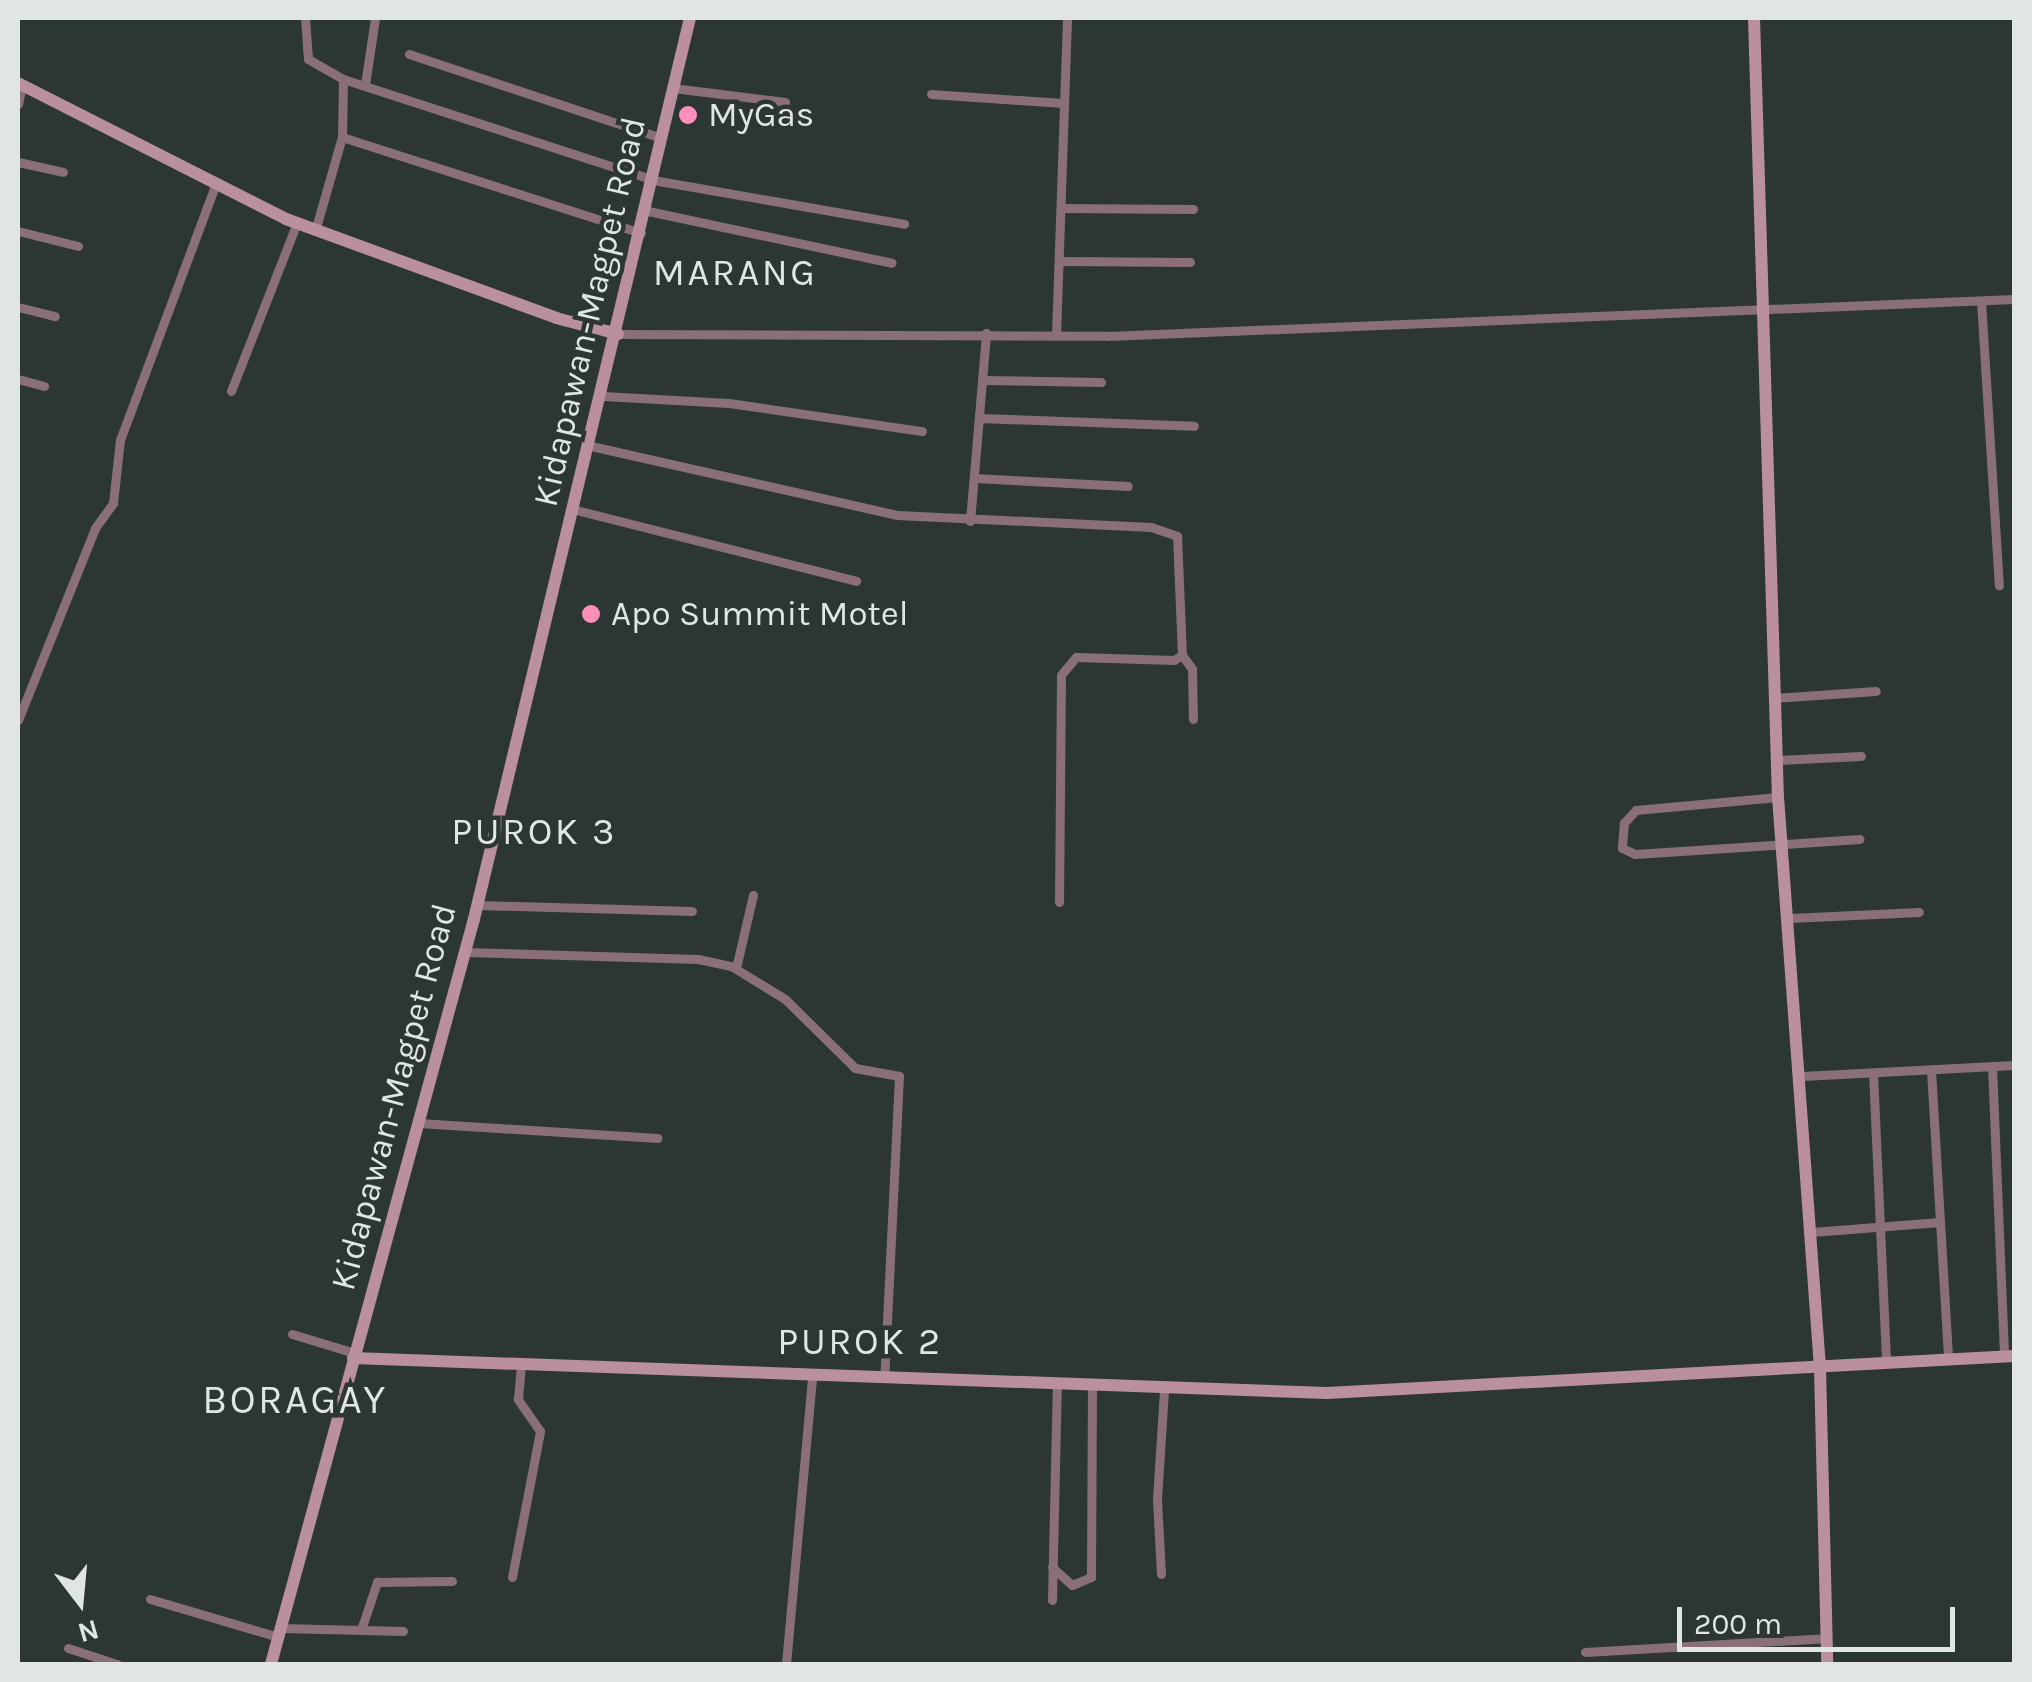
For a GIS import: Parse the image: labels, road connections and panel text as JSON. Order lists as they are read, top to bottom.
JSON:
{
  "streets": {
    "street": ["Kidapawan-Magpet Road"]
  },
  "districts": [
    "MARANG",
    "PUROK 3",
    "PUROK 2",
    "BORAGAY"
  ],
  "places": ["MyGas", "Apo Summit Motel"],
  "scale_bar": "200 m",
  "north": "bottom"
}
